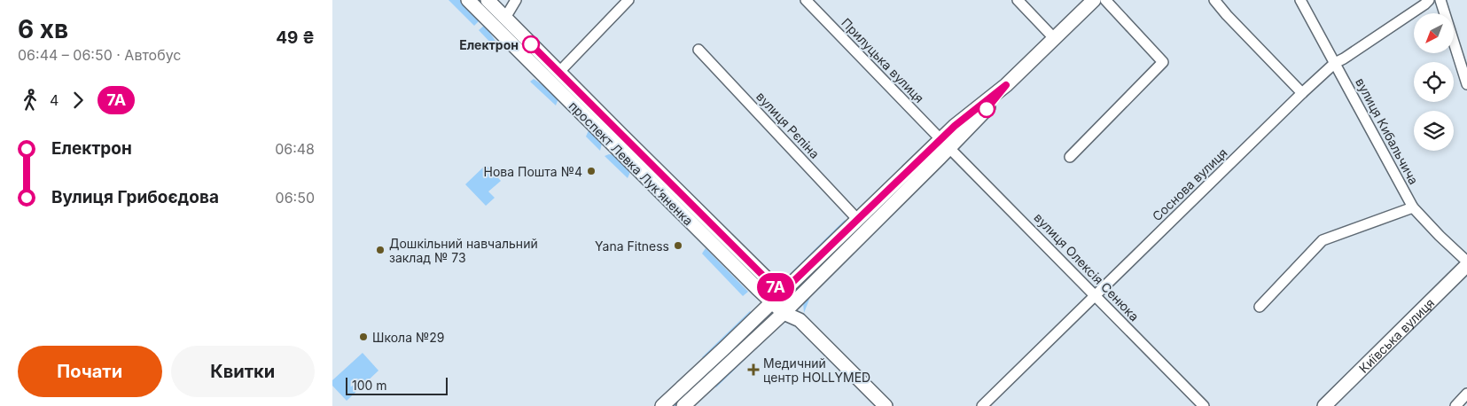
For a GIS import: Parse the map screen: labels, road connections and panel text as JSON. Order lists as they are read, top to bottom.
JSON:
{
  "streets": {
    "main road": ["проспект Левка Лукʼяненка", "Київська вулиця"],
    "street": [
      "Прилуцька вулиця",
      "вулиця Рєпіна",
      "вулиця Кибальчича",
      "Соснова вулиця",
      "вулиця Олексія Сенюка"
    ]
  },
  "crossings": [
    ["Прилуцька вулиця", "вулиця Олексія Сенюка"],
    ["вулиця Кибальчича", "Соснова вулиця"],
    ["вулиця Кибальчича", "Київська вулиця"],
    ["Соснова вулиця", "вулиця Олексія Сенюка"]
  ],
  "places": {
    "other": [
      "Електрон",
      "Нова Пошта №4",
      "Yana Fitness",
      "Дошкільний навчальний заклад № 73",
      "Школа №29"
    ],
    "health": ["Медичний центр HOLLYMED"]
  },
  "lines": ["bus line 7А"],
  "scale_bar": "100 m",
  "north": "bottom left",
  "page": {
    "heading": ["6 хв", "06:44 – 06:50 · Автобус", "49 ₴"],
    "on_map": "7А",
    "legs": ["4", "7А"],
    "list": [
      {
        "name": "Електрон",
        "value": "06:48"
      },
      {
        "name": "Вулиця Грибоєдова",
        "value": "06:50"
      }
    ],
    "buttons": ["Почати", "Квитки"],
    "scale": "100 m"
  }
}
